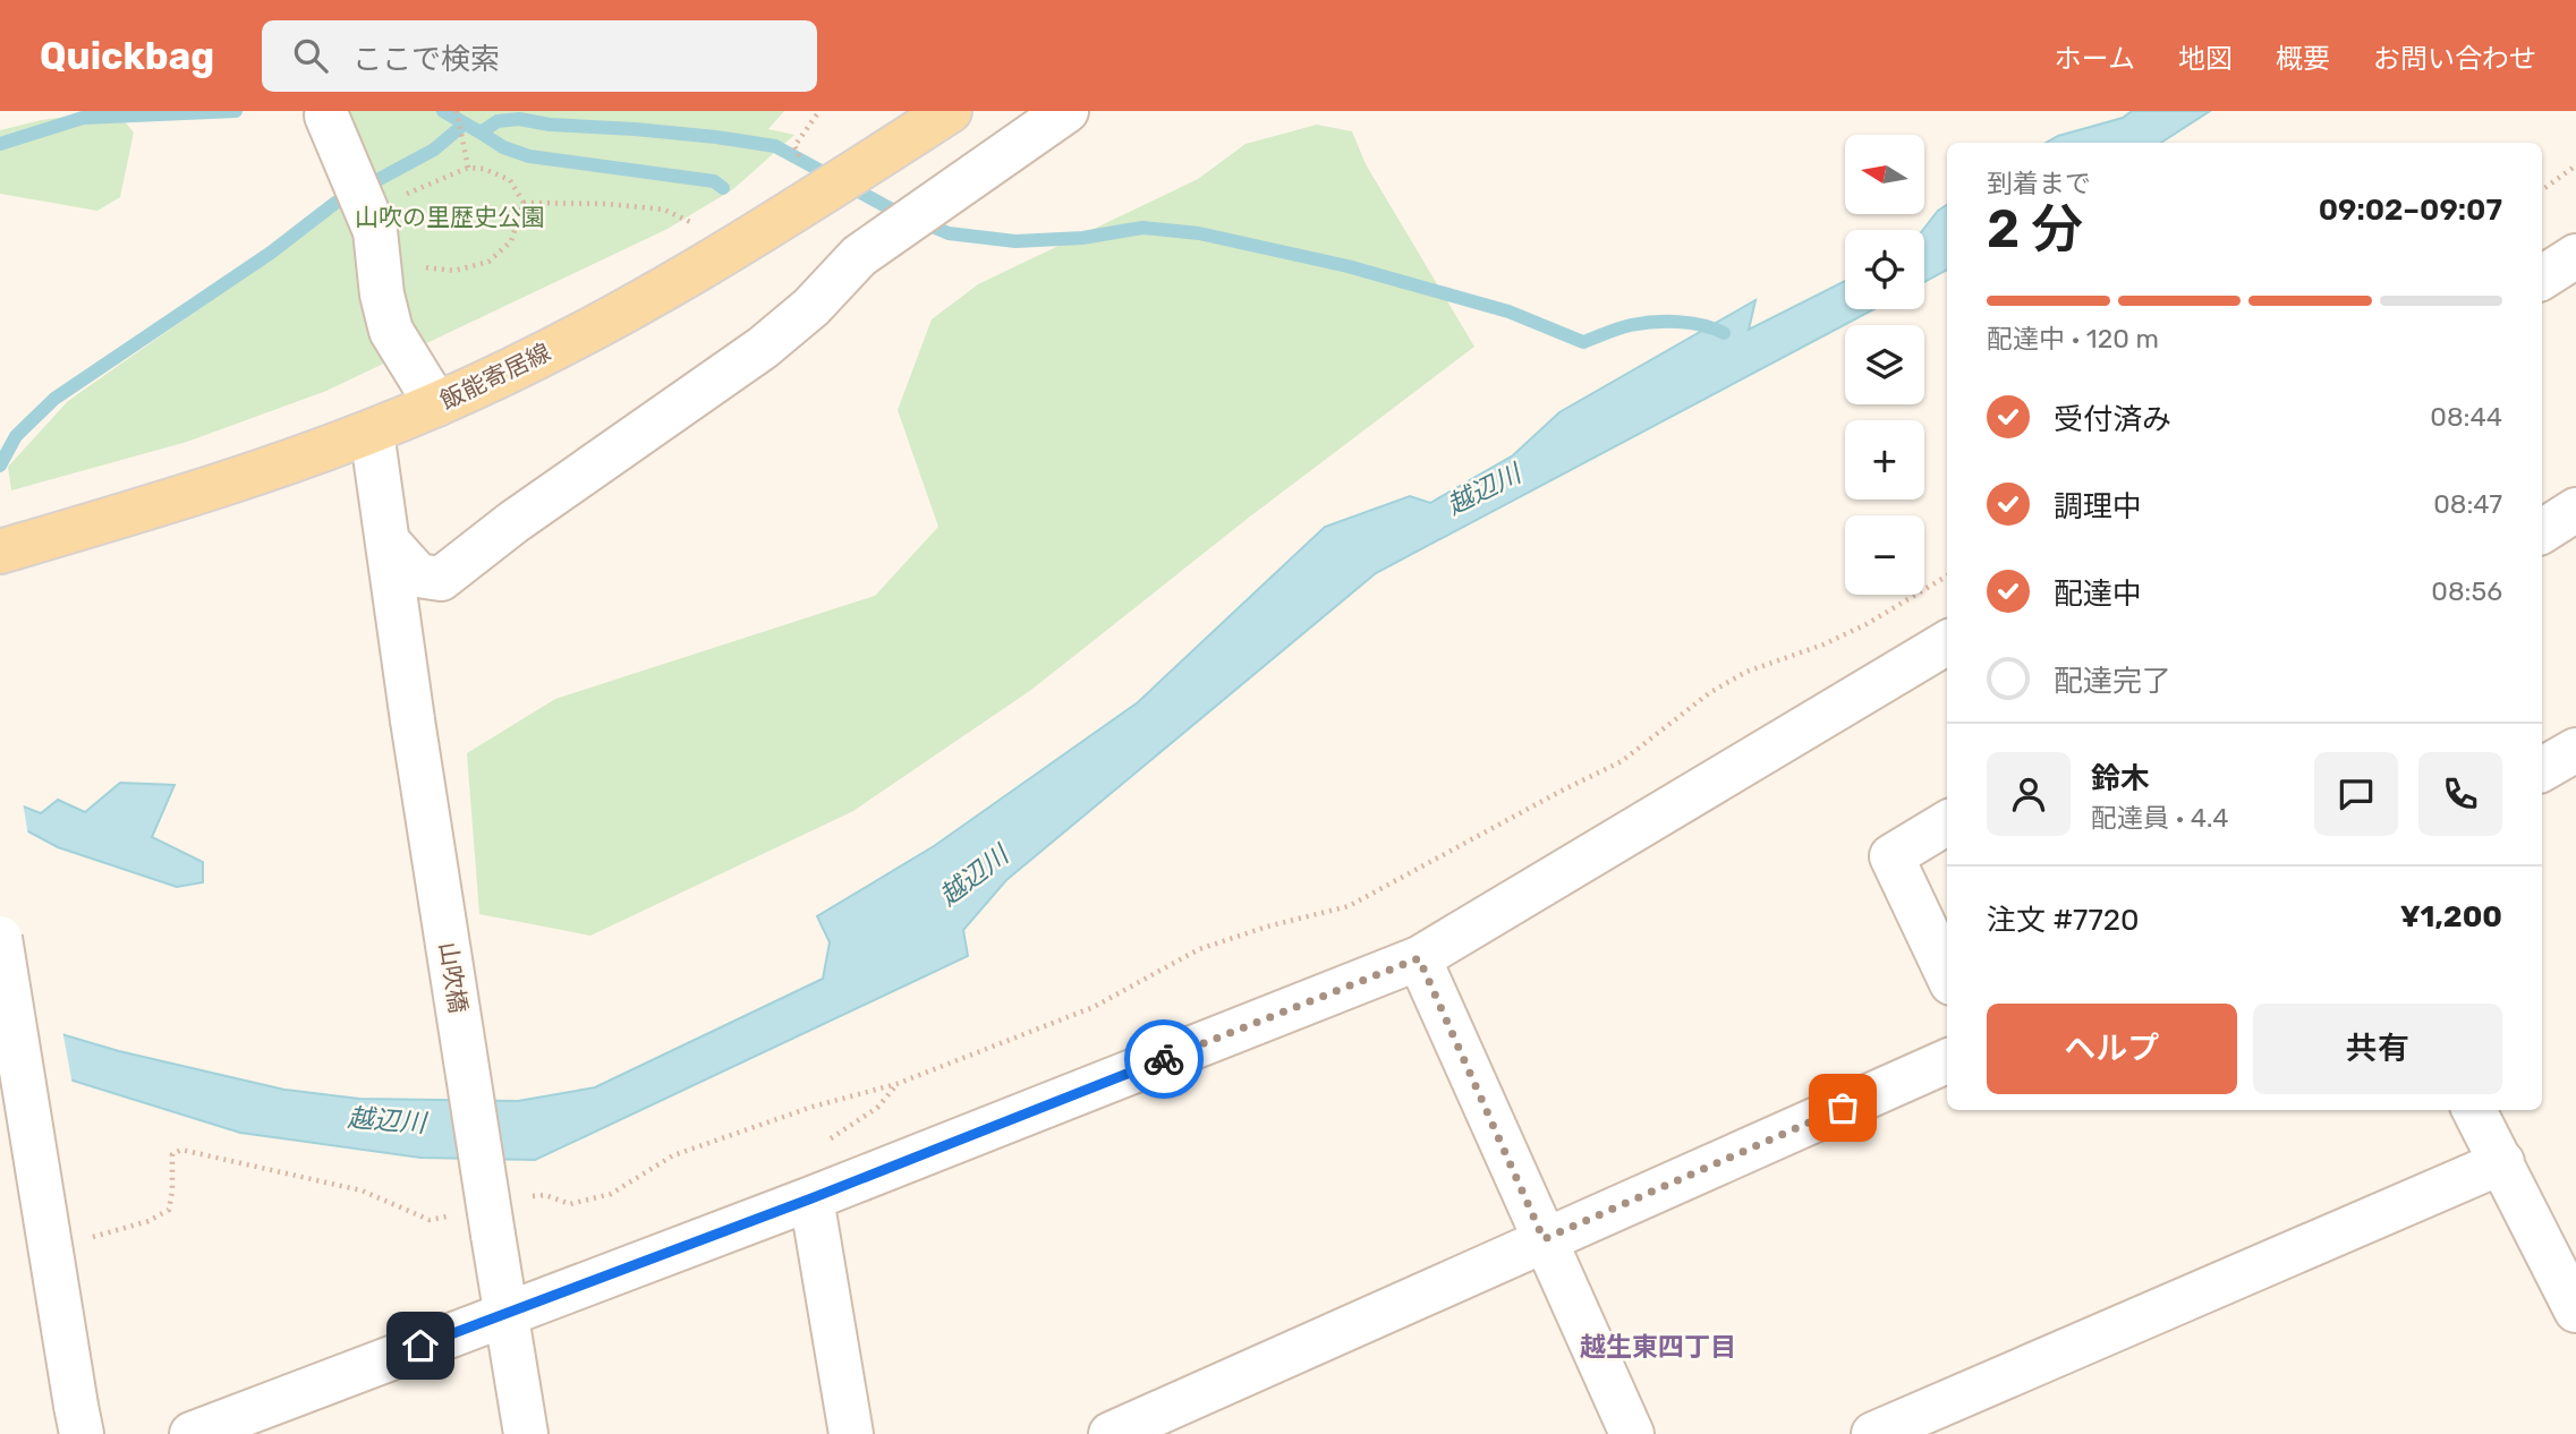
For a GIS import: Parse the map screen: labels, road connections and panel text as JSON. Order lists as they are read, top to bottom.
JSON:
{
  "streets": {
    "main road": ["飯能寄居線"],
    "street": ["山吹橋"]
  },
  "crossings": [
    ["飯能寄居線", "山吹橋"]
  ],
  "districts": ["越生東四丁目"],
  "water": ["越辺川"],
  "parks": ["山吹の里歴史公園"],
  "north": "left",
  "page": {
    "header": "Quickbag",
    "search": "ここで検索",
    "nav": [
      "ホーム",
      "地図",
      "概要",
      "お問い合わせ"
    ],
    "map_buttons": ["+", "−"],
    "heading": ["2 分", "到着まで", "09:02–09:07"],
    "panel": [
      "鈴木",
      "配達員 · 4.4",
      "注文 #7720",
      "¥1,200"
    ],
    "bar": "配達中 · 120 m",
    "list": [
      ["受付済み", "08:44"],
      ["調理中", "08:47"],
      ["配達中", "08:56"],
      "配達完了"
    ],
    "buttons": ["ヘルプ", "共有"]
  }
}
